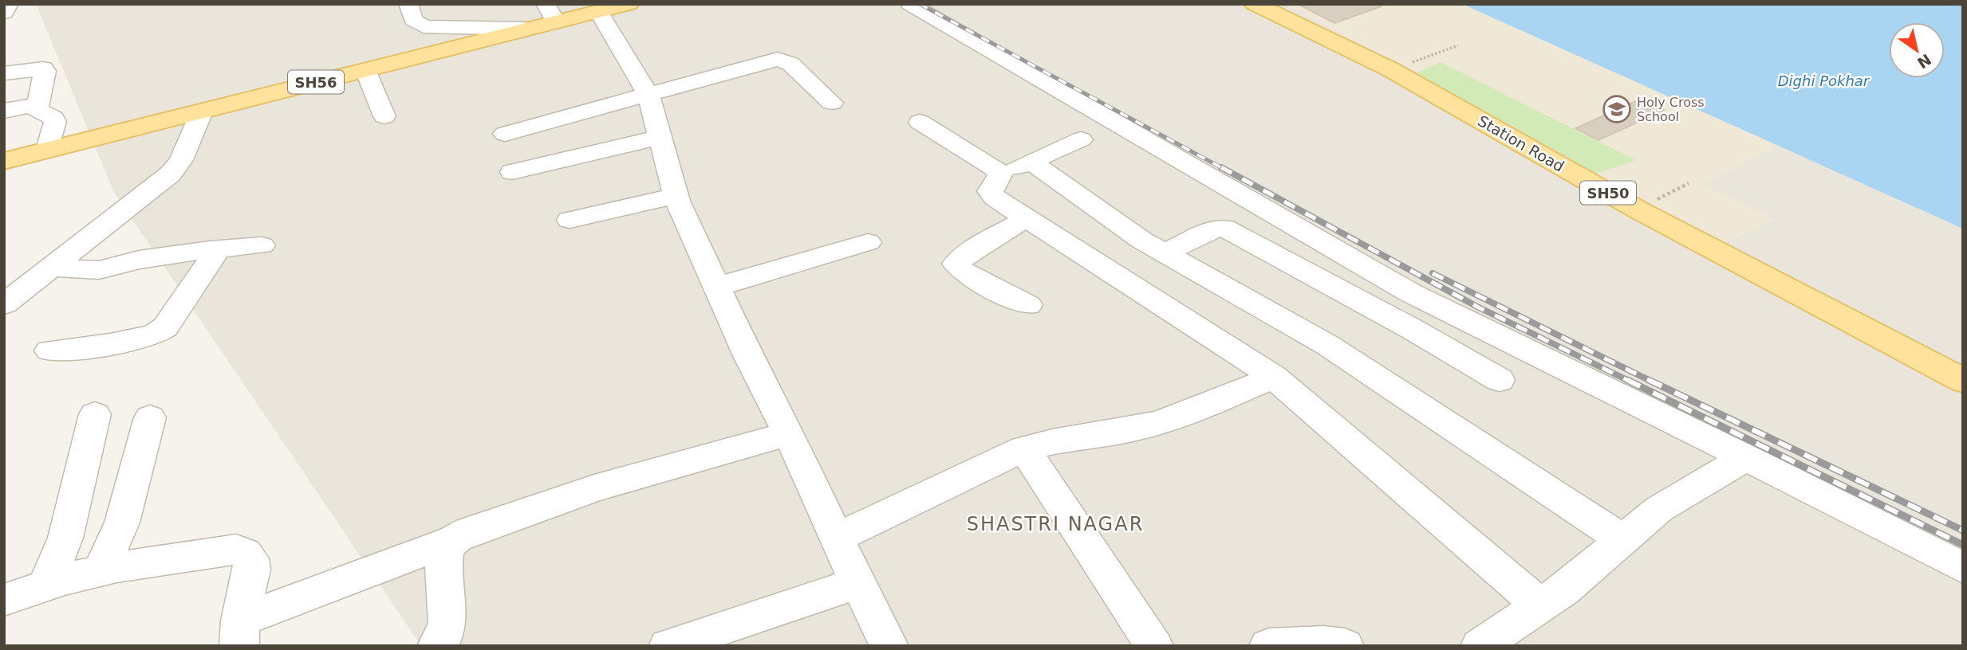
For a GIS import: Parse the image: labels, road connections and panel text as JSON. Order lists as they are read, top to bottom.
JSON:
{
  "streets": {
    "main road": ["SH56", "Station Road", "SH50"]
  },
  "districts": ["SHASTRI NAGAR"],
  "water": ["Dighi Pokhar"],
  "places": {
    "school or university": ["Holy Cross School"]
  },
  "north": "bottom right"
}
